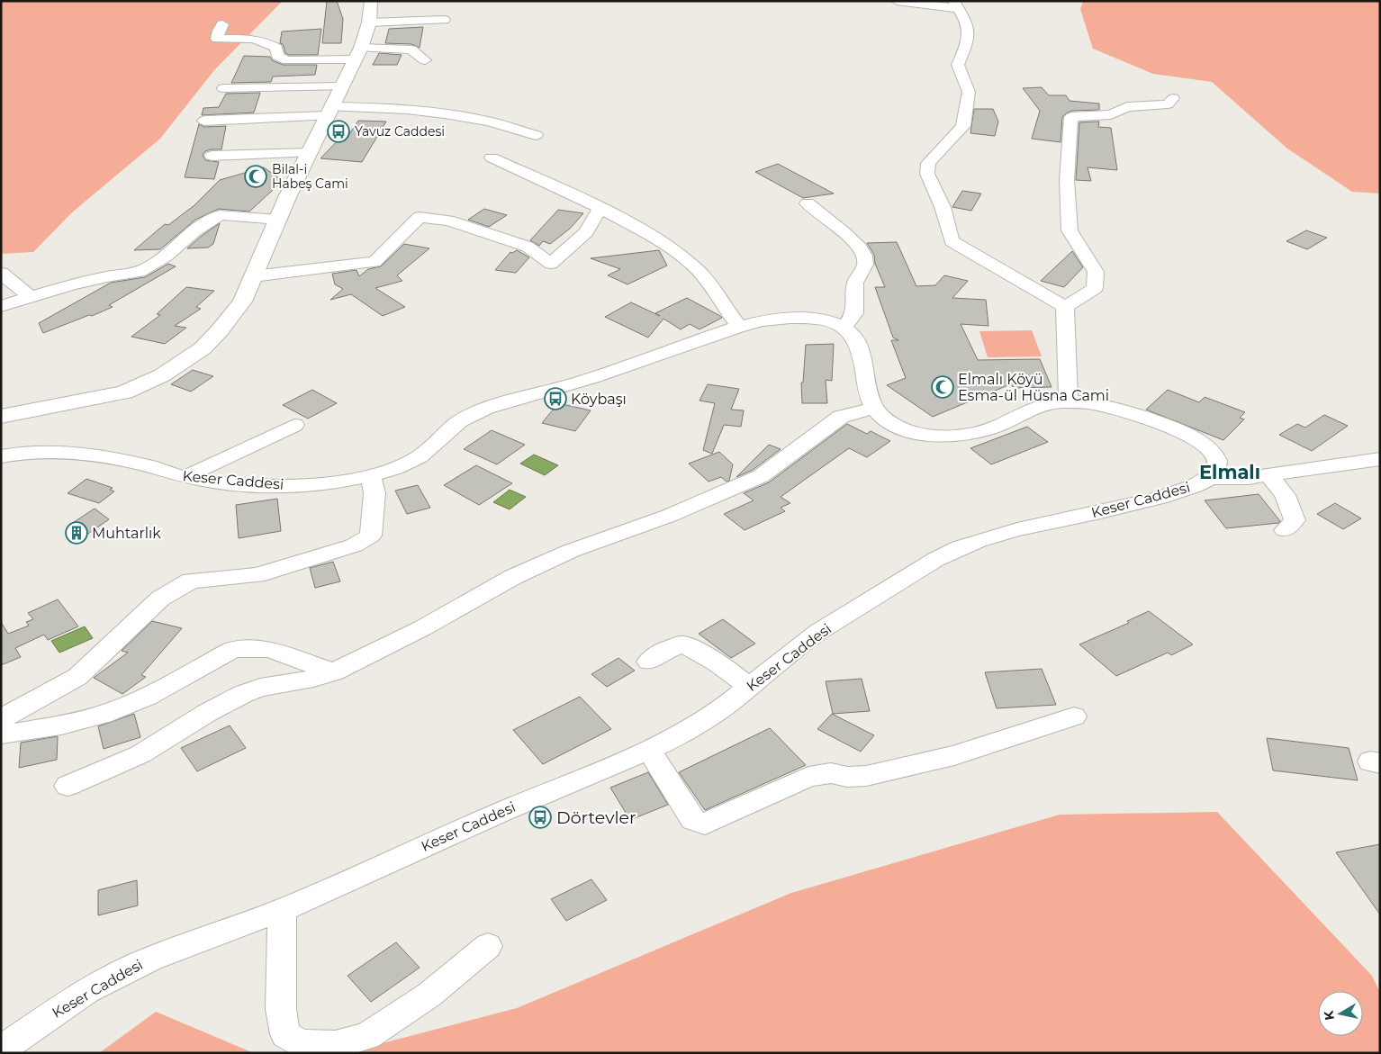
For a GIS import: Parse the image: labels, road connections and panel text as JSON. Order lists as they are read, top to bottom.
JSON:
{
  "streets": {
    "street": ["Keser Caddesi"]
  },
  "districts": ["Elmalı"],
  "places": {
    "bus stop": ["Yavuz Caddesi", "Köybaşı", "Dörtevler"],
    "mosque": ["Bilal-i Habeş Cami", "Elmalı Köyü Esma-ül Hüsna Cami"],
    "building": ["Muhtarlık"]
  },
  "north": "left"
}
